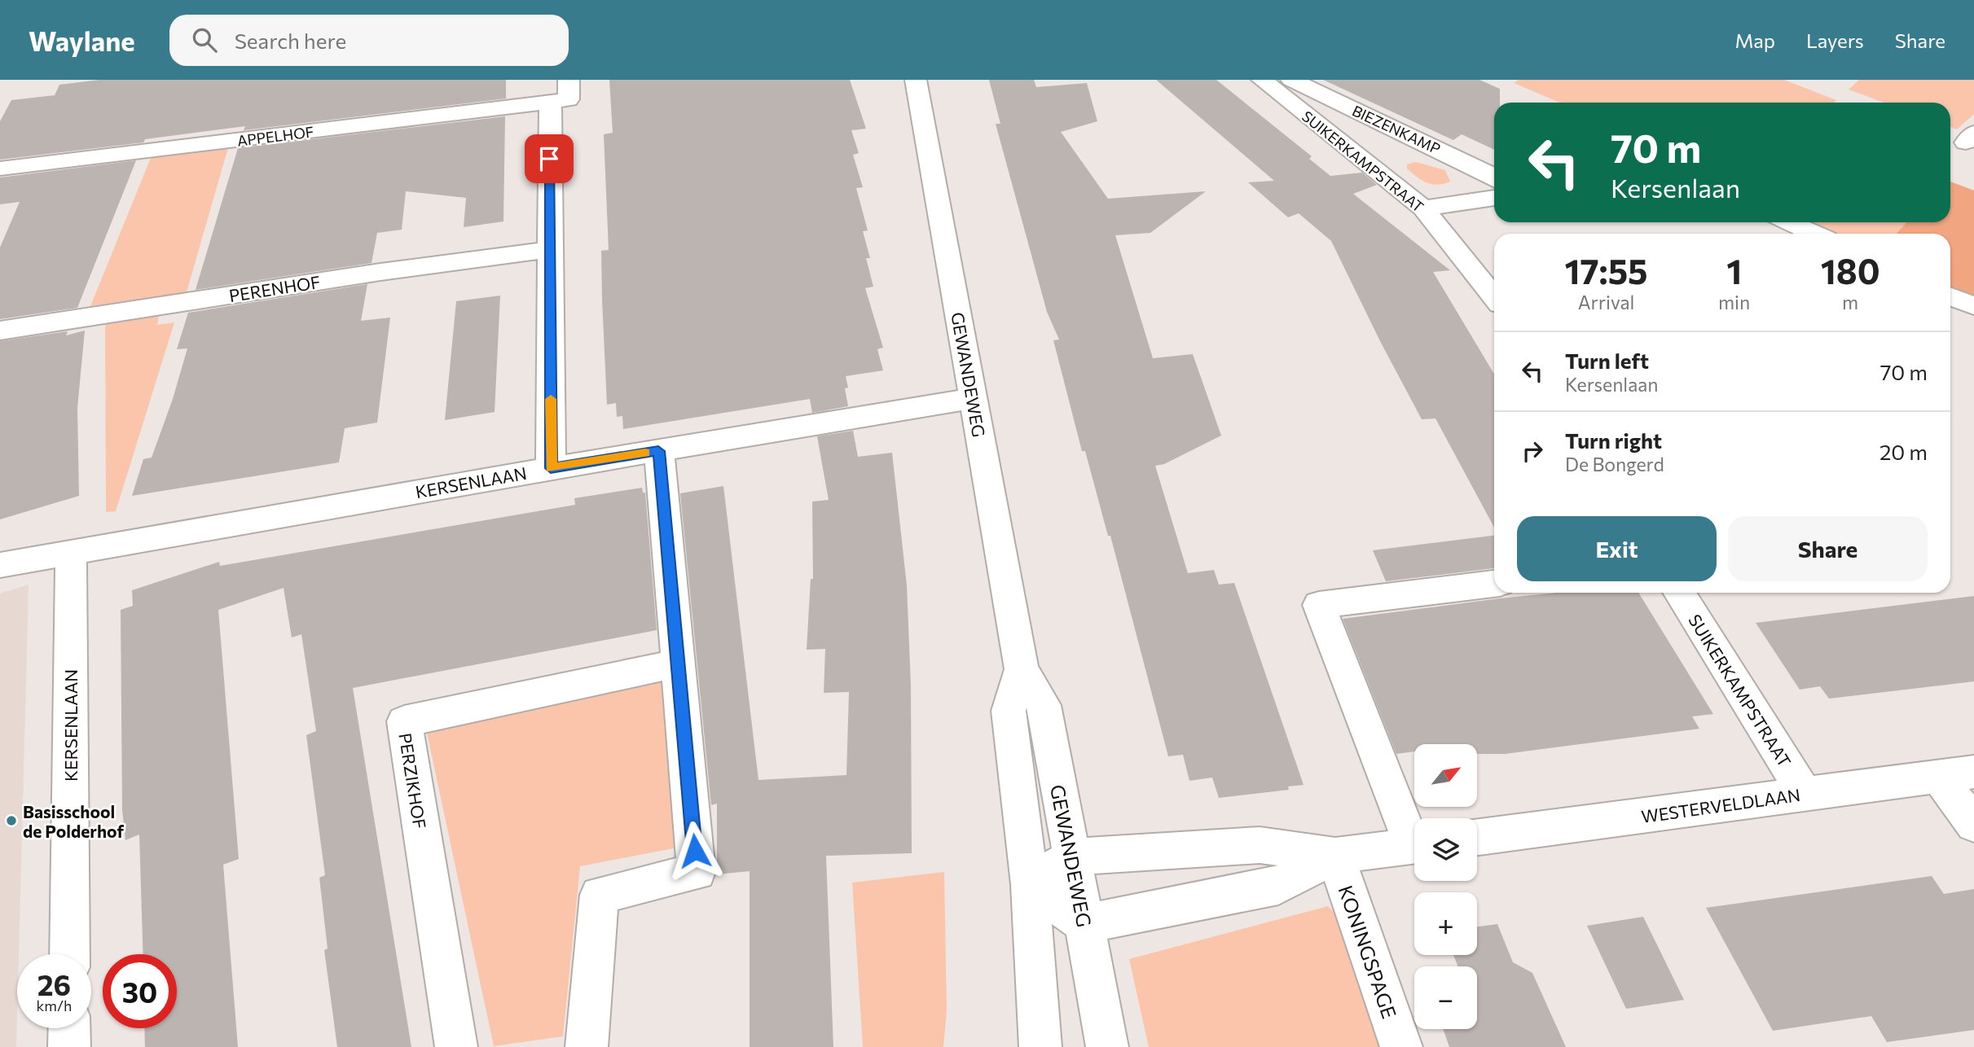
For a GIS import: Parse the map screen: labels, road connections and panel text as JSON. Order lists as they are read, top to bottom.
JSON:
{
  "streets": {
    "street": [
      "BIEZENKAMP",
      "APPELHOF",
      "SUIKERKAMPSTRAAT",
      "PERENHOF",
      "GEWANDEWEG",
      "KERSENLAAN",
      "PERZIKHOF",
      "WESTERVELDLAAN",
      "KONINGSPAGE"
    ]
  },
  "crossings": [
    ["SUIKERKAMPSTRAAT", "WESTERVELDLAAN"],
    ["GEWANDEWEG", "KERSENLAAN"]
  ],
  "places": ["Basisschool de Polderhof"],
  "north": "top right",
  "page": {
    "header": "Waylane",
    "search": "Search here",
    "nav": ["Map", "Layers", "Share"],
    "turn": ["70 m", "Kersenlaan"],
    "eta": [
      "17:55",
      "Arrival",
      "1",
      "min",
      "180",
      "m"
    ],
    "list": [
      {
        "name": "Turn left",
        "note": "Kersenlaan",
        "value": "70 m"
      },
      {
        "name": "Turn right",
        "note": "De Bongerd",
        "value": "20 m"
      }
    ],
    "buttons": ["Exit", "Share"],
    "map_buttons": ["+", "−"],
    "speed": "26 km/h",
    "limit": "30"
  }
}
